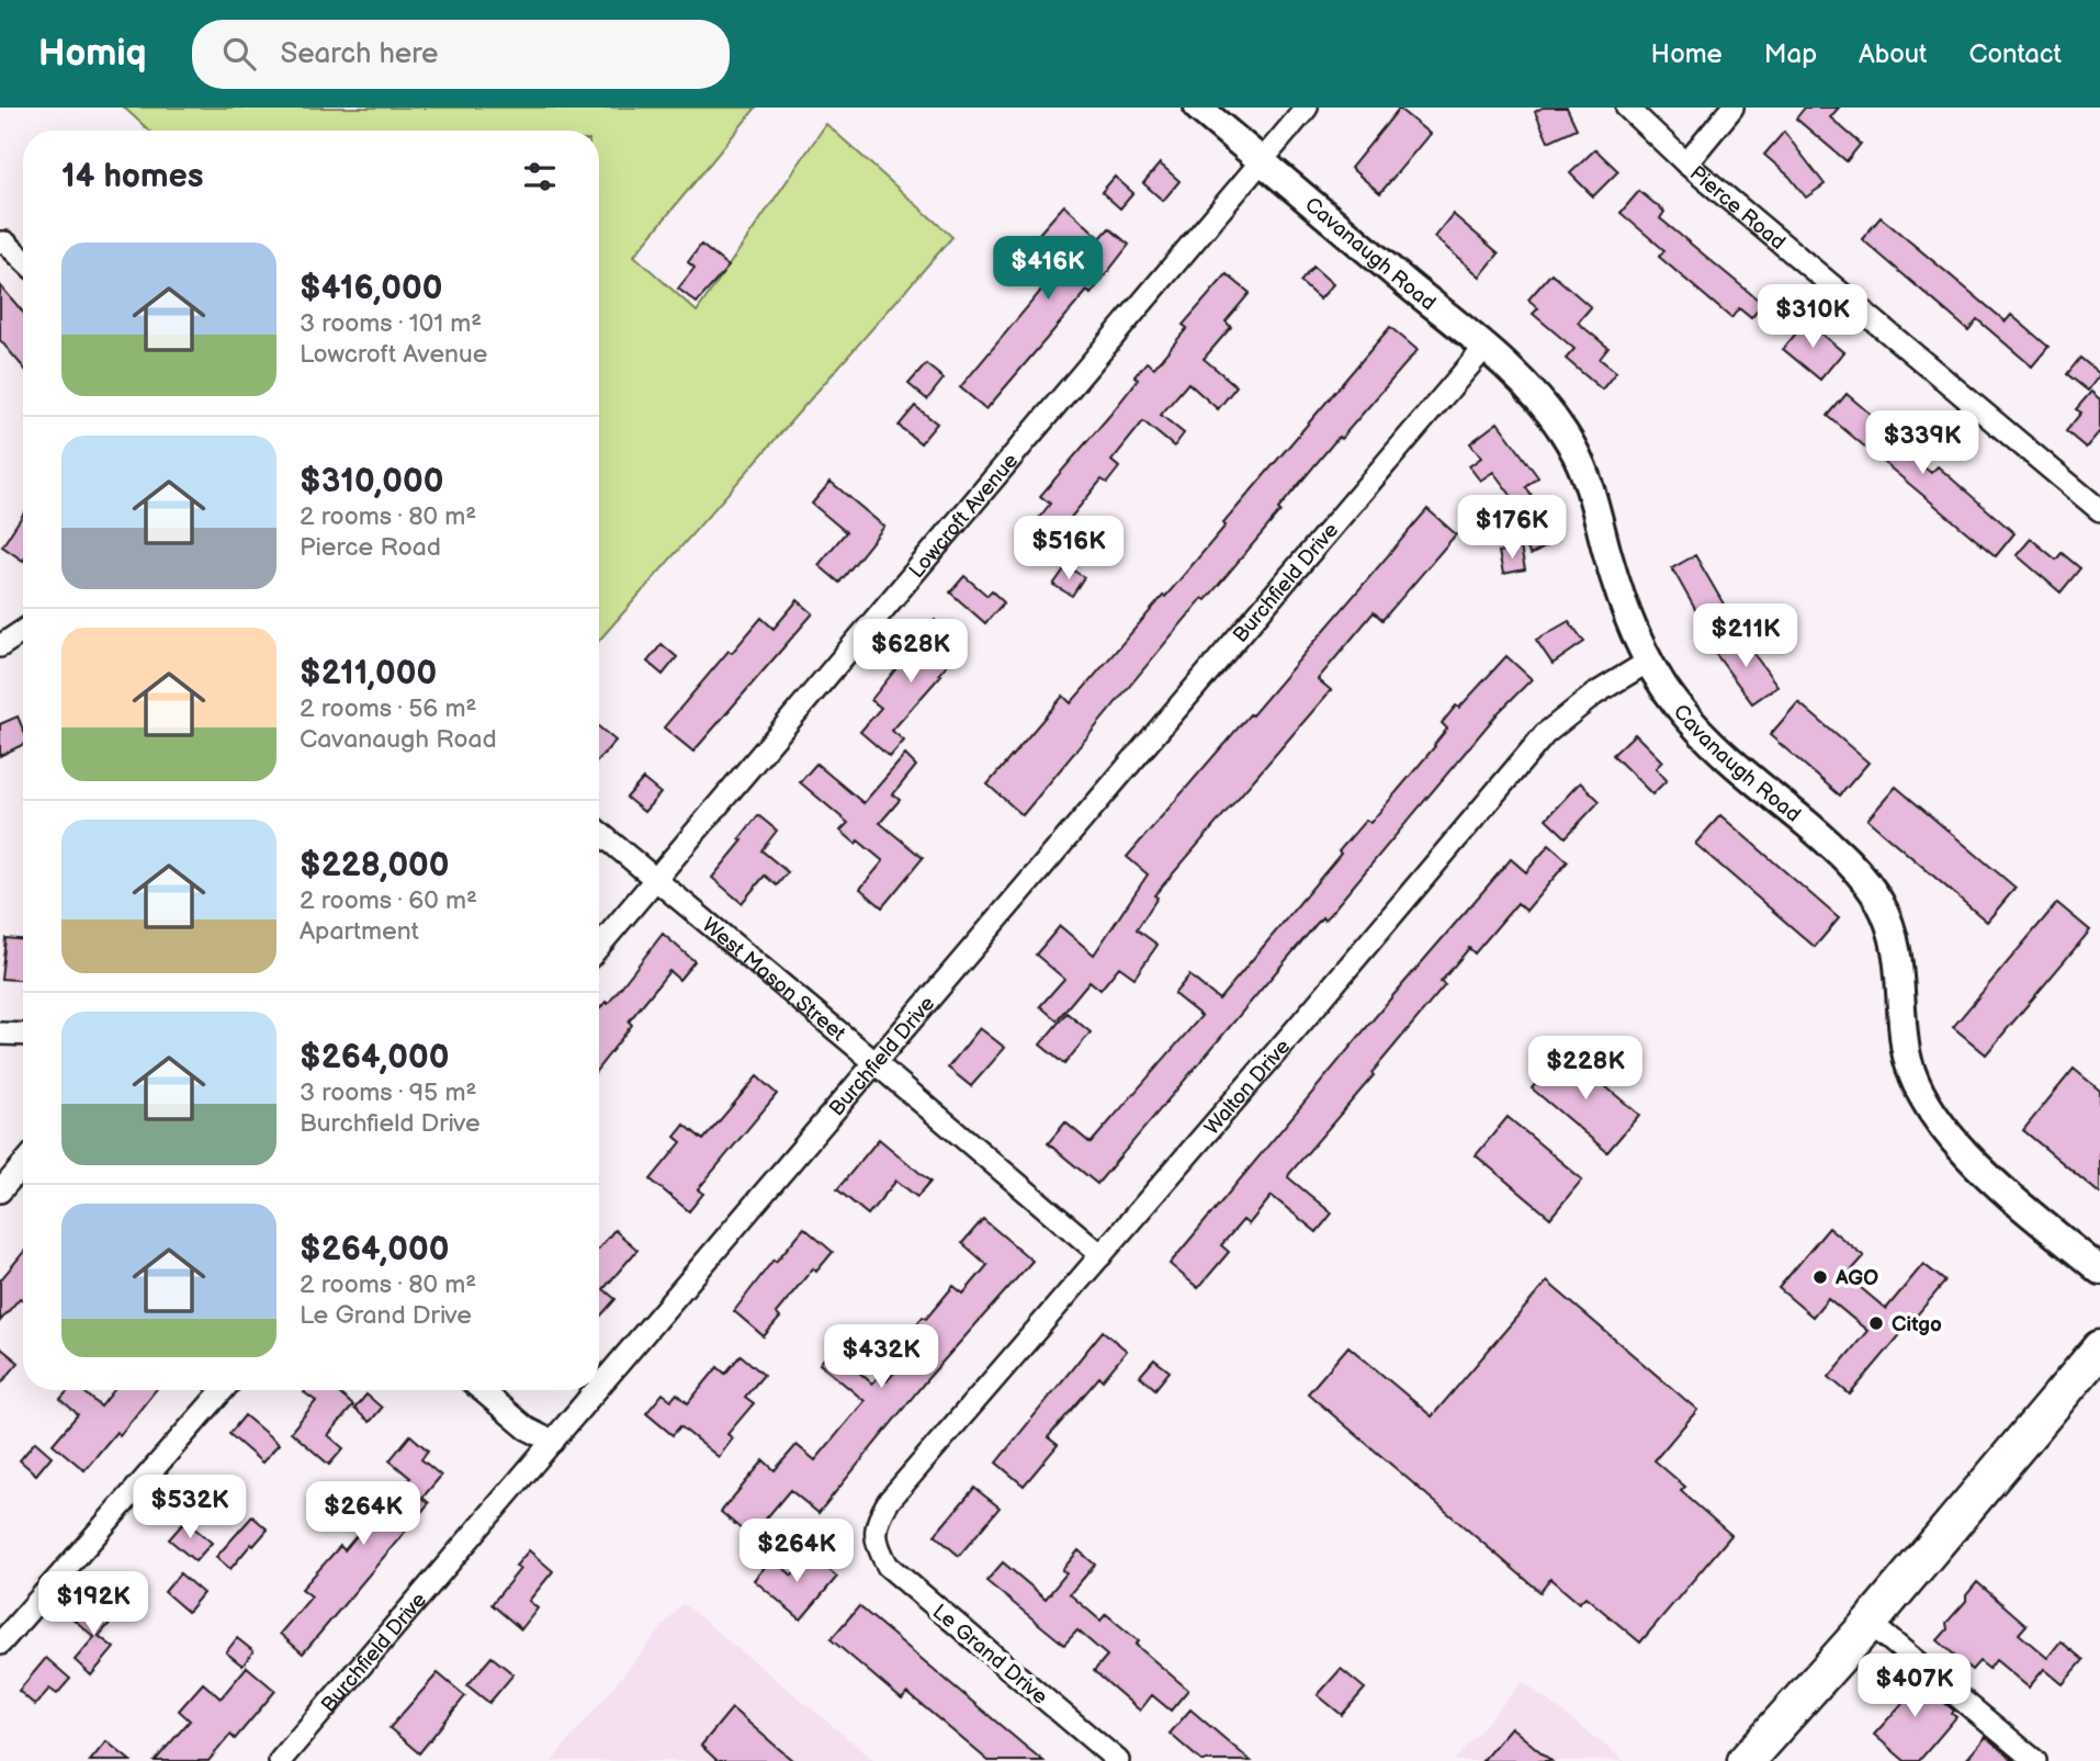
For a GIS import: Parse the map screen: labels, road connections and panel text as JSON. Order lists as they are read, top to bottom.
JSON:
{
  "streets": {
    "street": [
      "Pierce Road",
      "Cavanaugh Road",
      "Lowcroft Avenue",
      "Burchfield Drive",
      "West Mason Street",
      "Walton Drive",
      "Le Grand Drive"
    ]
  },
  "crossings": [
    ["Cavanaugh Road", "Lowcroft Avenue"],
    ["Cavanaugh Road", "Burchfield Drive"],
    ["Cavanaugh Road", "Walton Drive"],
    ["Lowcroft Avenue", "West Mason Street"],
    ["Burchfield Drive", "West Mason Street"],
    ["West Mason Street", "Walton Drive"],
    ["Walton Drive", "Le Grand Drive"]
  ],
  "places": ["AGO", "Citgo"],
  "page": {
    "header": "Homiq",
    "search": "Search here",
    "nav": [
      "Home",
      "Map",
      "About",
      "Contact"
    ],
    "heading": "14 homes",
    "list": [
      {
        "name": "$416,000",
        "note": "3 rooms · 101 m² · Lowcroft Avenue"
      },
      {
        "name": "$310,000",
        "note": "2 rooms · 80 m² · Pierce Road"
      },
      {
        "name": "$211,000",
        "note": "2 rooms · 56 m² · Cavanaugh Road"
      },
      {
        "name": "$228,000",
        "note": "2 rooms · 60 m² · Apartment"
      },
      {
        "name": "$264,000",
        "note": "3 rooms · 95 m² · Burchfield Drive"
      },
      {
        "name": "$264,000",
        "note": "2 rooms · 80 m² · Le Grand Drive"
      }
    ],
    "price": [
      "$416K",
      "$310K",
      "$339K",
      "$176K",
      "$516K",
      "$211K",
      "$628K",
      "$228K",
      "$432K",
      "$532K",
      "$264K",
      "$264K",
      "$192K",
      "$407K"
    ]
  }
}
